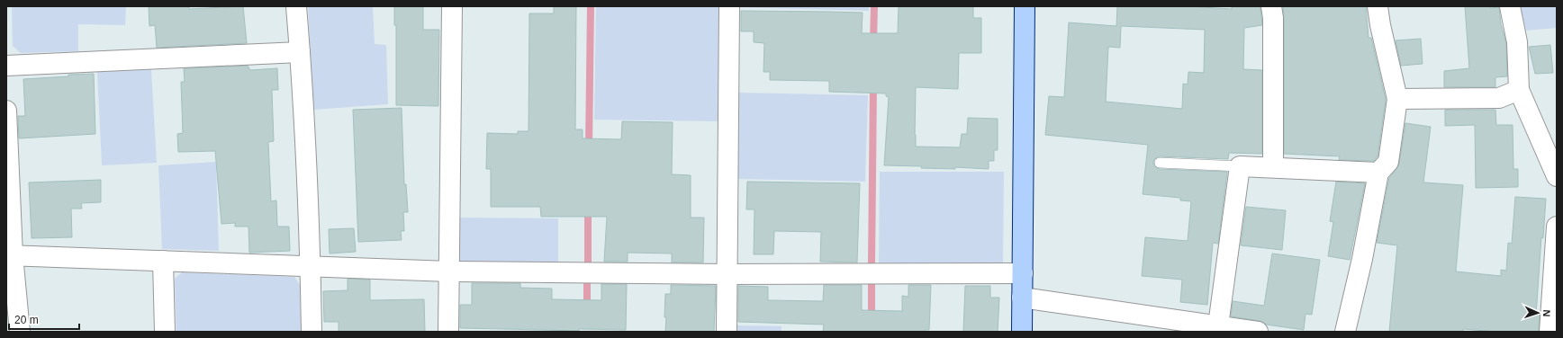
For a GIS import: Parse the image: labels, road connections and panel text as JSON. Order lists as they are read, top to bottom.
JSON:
{
  "scale_bar": "20 m",
  "north": "right"
}
